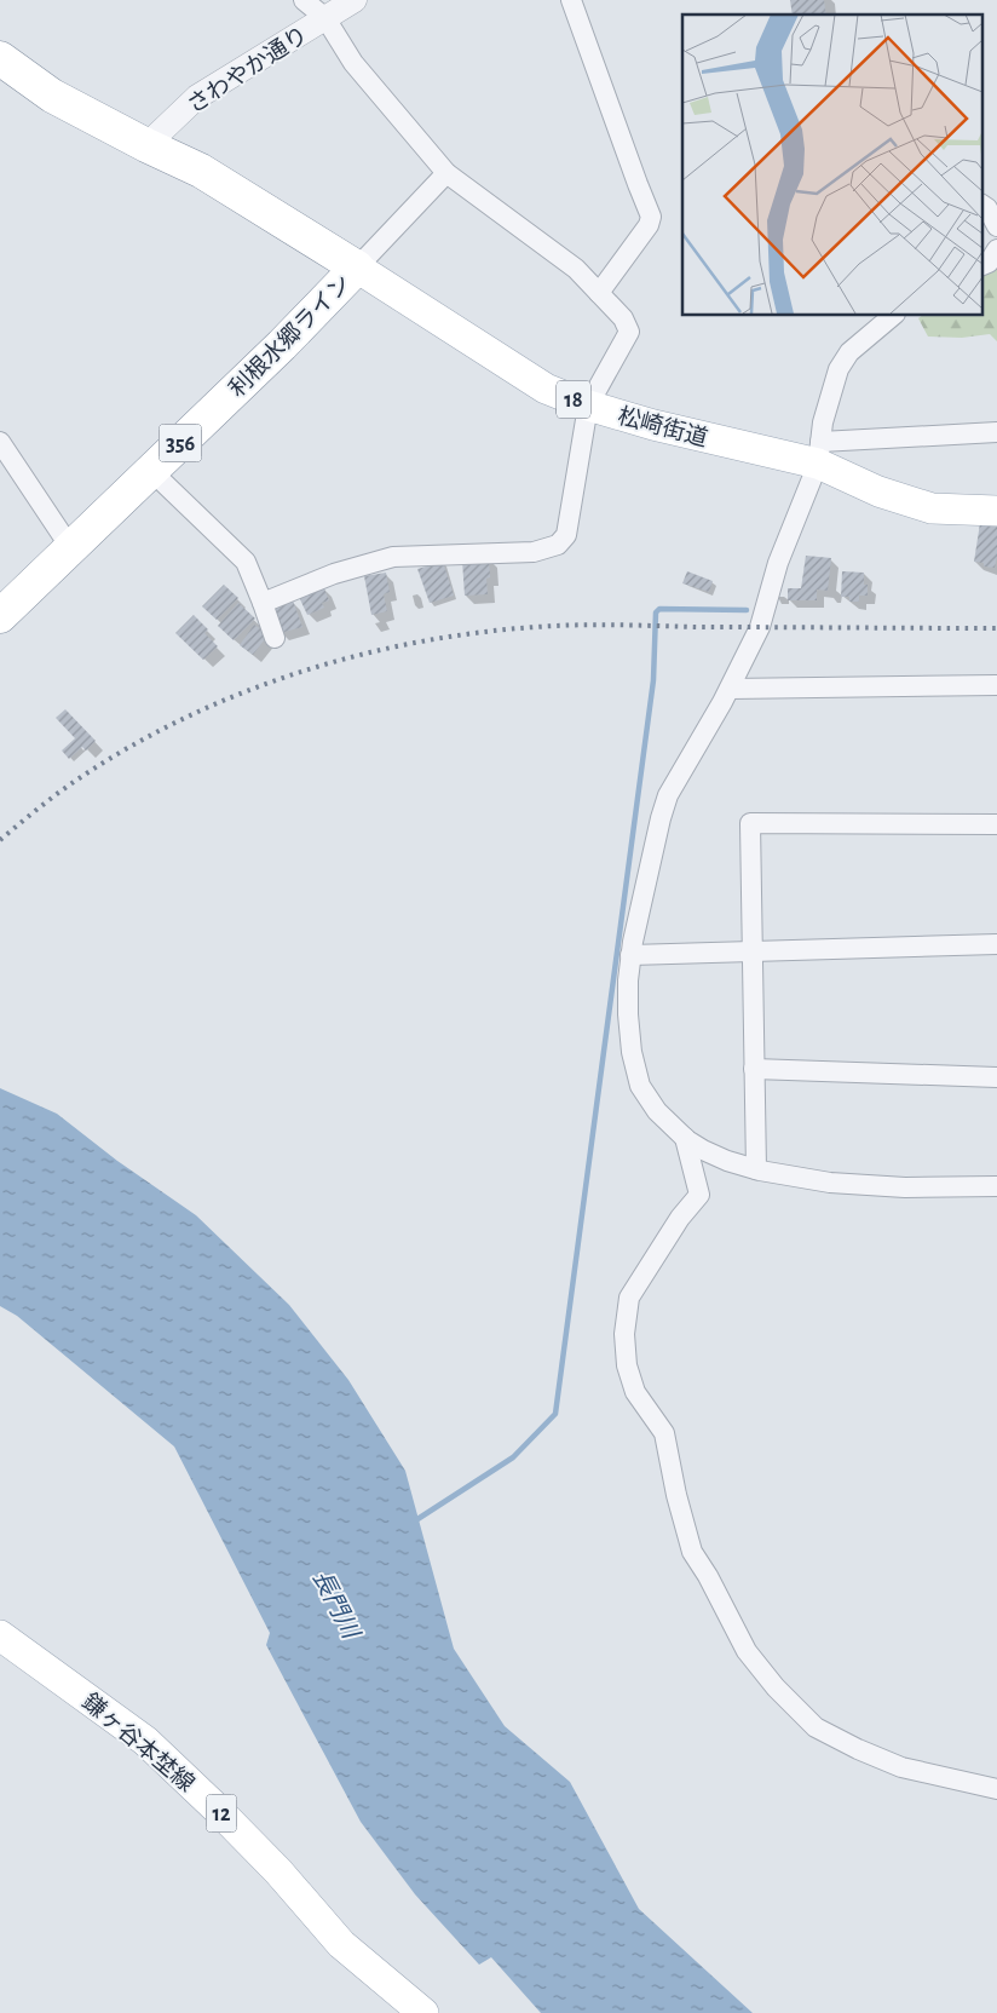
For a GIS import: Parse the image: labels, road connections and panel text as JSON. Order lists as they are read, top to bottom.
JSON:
{
  "streets": {
    "highway": ["利根水郷ライン", "356"],
    "main road": [
      "18",
      "松崎街道",
      "鎌ヶ谷本埜線",
      "12"
    ],
    "street": ["さわやか通り"]
  },
  "crossings": [
    ["さわやか通り", "利根水郷ライン"],
    ["利根水郷ライン", "松崎街道"]
  ],
  "water": ["長門川"]
}
